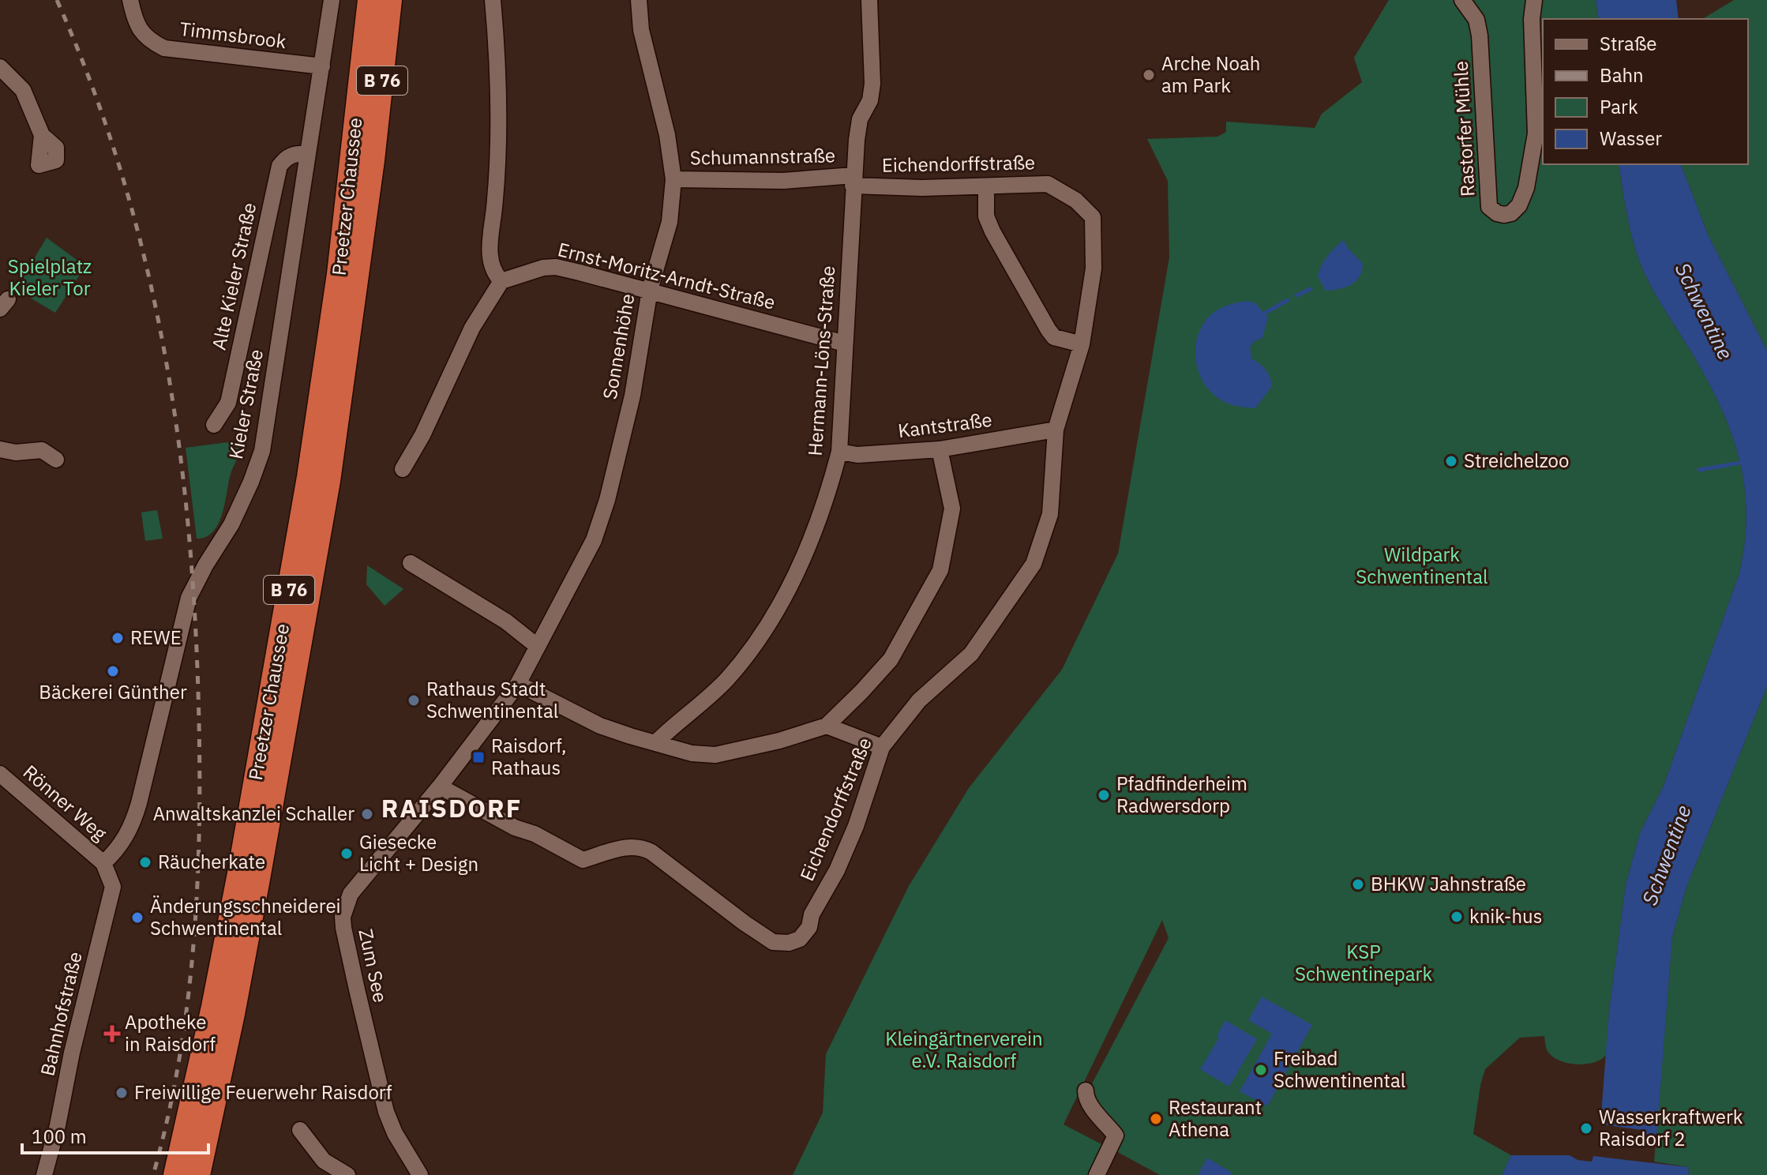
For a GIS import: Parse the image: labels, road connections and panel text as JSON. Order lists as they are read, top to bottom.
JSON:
{
  "streets": {
    "highway": ["B 76", "Preetzer Chaussee"],
    "street": [
      "Timmsbrook",
      "Rastorfer Mühle",
      "Schumannstraße",
      "Eichendorffstraße",
      "Alte Kieler Straße",
      "Ernst-Moritz-Arndt-Straße",
      "Sonnenhöhe",
      "Hermann-Löns-Straße",
      "Kieler Straße",
      "Kantstraße",
      "Rönner Weg",
      "Zum See",
      "Bahnhofstraße"
    ]
  },
  "crossings": [
    ["Timmsbrook", "Kieler Straße"],
    ["Schumannstraße", "Eichendorffstraße"],
    ["Schumannstraße", "Sonnenhöhe"],
    ["Schumannstraße", "Hermann-Löns-Straße"],
    ["Eichendorffstraße", "Hermann-Löns-Straße"],
    ["Eichendorffstraße", "Kantstraße"],
    ["Eichendorffstraße", "Zum See"],
    ["Alte Kieler Straße", "Kieler Straße"],
    ["Ernst-Moritz-Arndt-Straße", "Sonnenhöhe"],
    ["Ernst-Moritz-Arndt-Straße", "Hermann-Löns-Straße"],
    ["Sonnenhöhe", "Zum See"],
    ["Hermann-Löns-Straße", "Kantstraße"],
    ["Kieler Straße", "Rönner Weg"],
    ["Kieler Straße", "Bahnhofstraße"],
    ["Rönner Weg", "Bahnhofstraße"]
  ],
  "districts": ["RAISDORF"],
  "water": ["Schwentine"],
  "parks": [
    "Spielplatz Kieler Tor",
    "Wildpark Schwentinental",
    "KSP Schwentinepark",
    "Kleingärtnerverein e.V. Raisdorf"
  ],
  "places": {
    "other": [
      "Arche Noah am Park",
      "Streichelzoo",
      "REWE",
      "Bäckerei Günther",
      "Rathaus Stadt Schwentinental",
      "Pfadfinderheim Radwersdorp",
      "Anwaltskanzlei Schaller",
      "Giesecke Licht + Design",
      "Räucherkate",
      "BHKW Jahnstraße",
      "knik-hus",
      "Änderungsschneiderei Schwentinental",
      "Freibad Schwentinental",
      "Freiwillige Feuerwehr Raisdorf",
      "Restaurant Athena",
      "Wasserkraftwerk Raisdorf 2"
    ],
    "transit": ["Raisdorf, Rathaus"],
    "health": ["Apotheke in Raisdorf"]
  },
  "legend": [
    "Straße",
    "Bahn",
    "Park",
    "Wasser"
  ],
  "scale_bar": "100 m"
}
